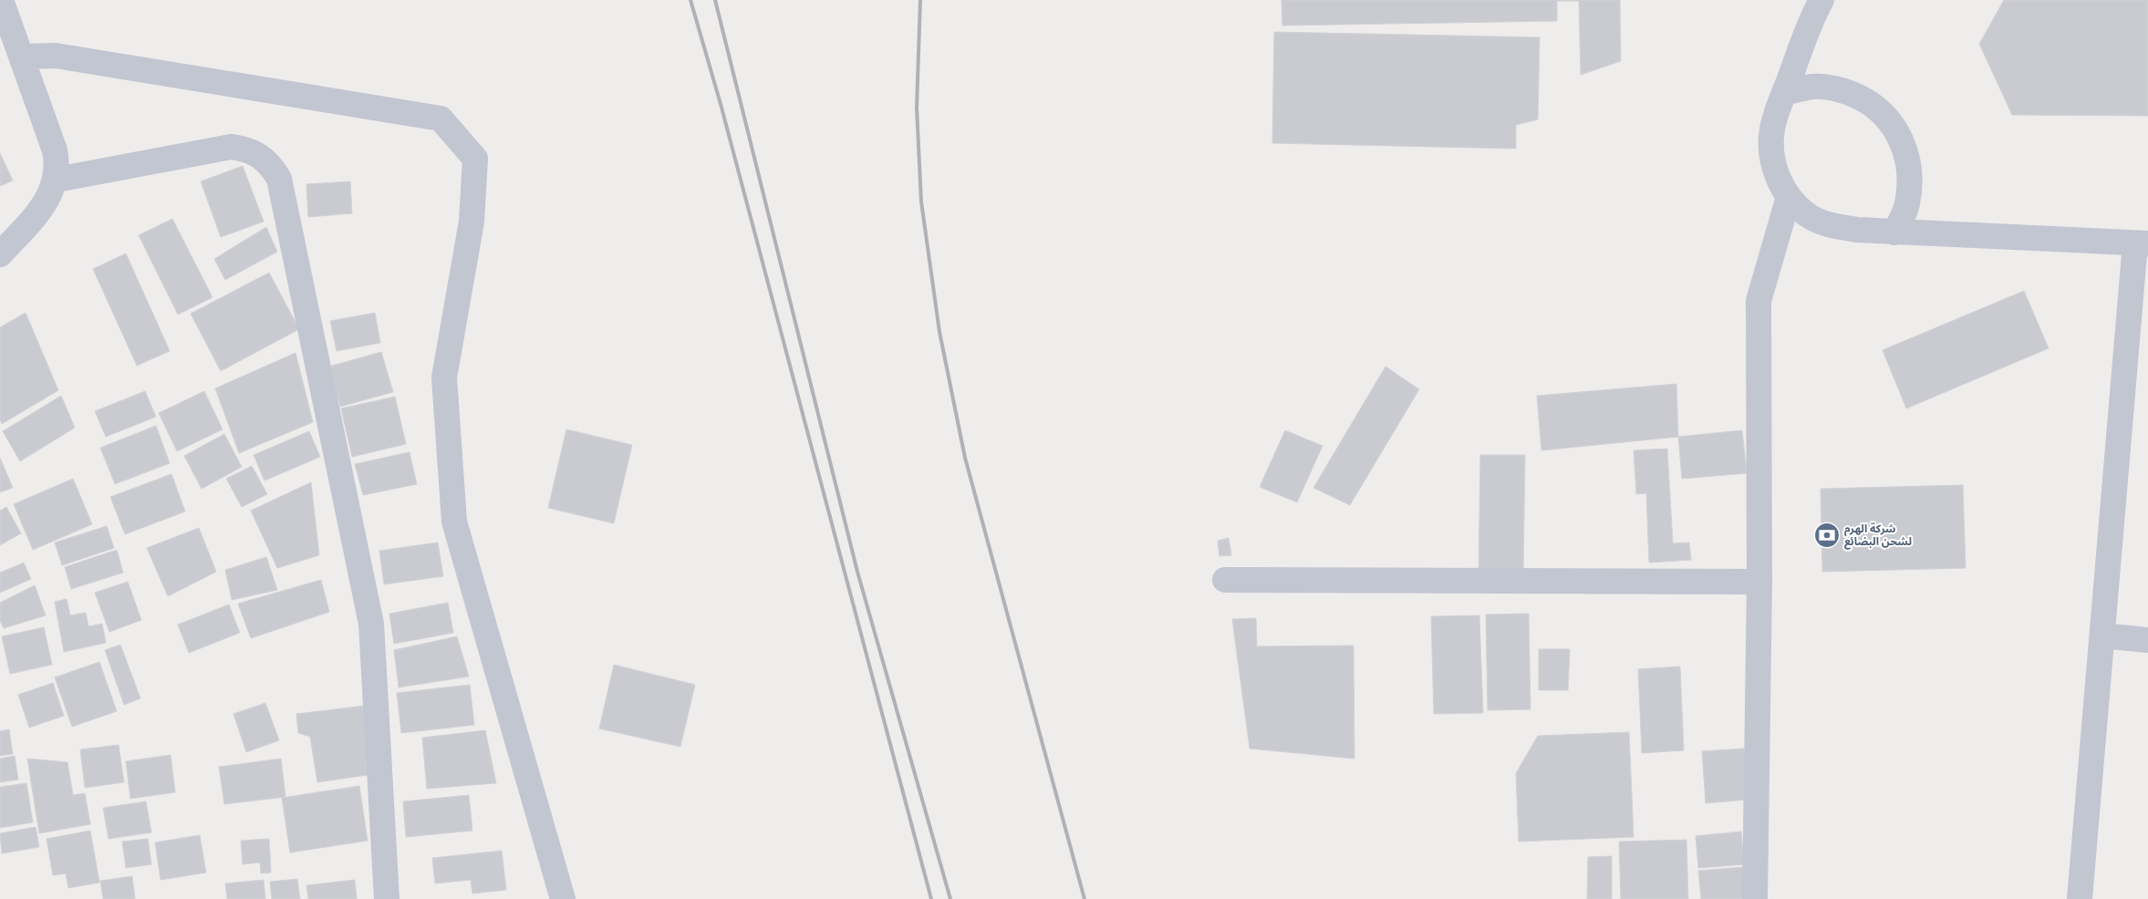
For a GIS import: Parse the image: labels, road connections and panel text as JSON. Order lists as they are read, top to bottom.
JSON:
{
  "places": {
    "bank": ["شركة الهرم لشحن البضائع"]
  }
}
